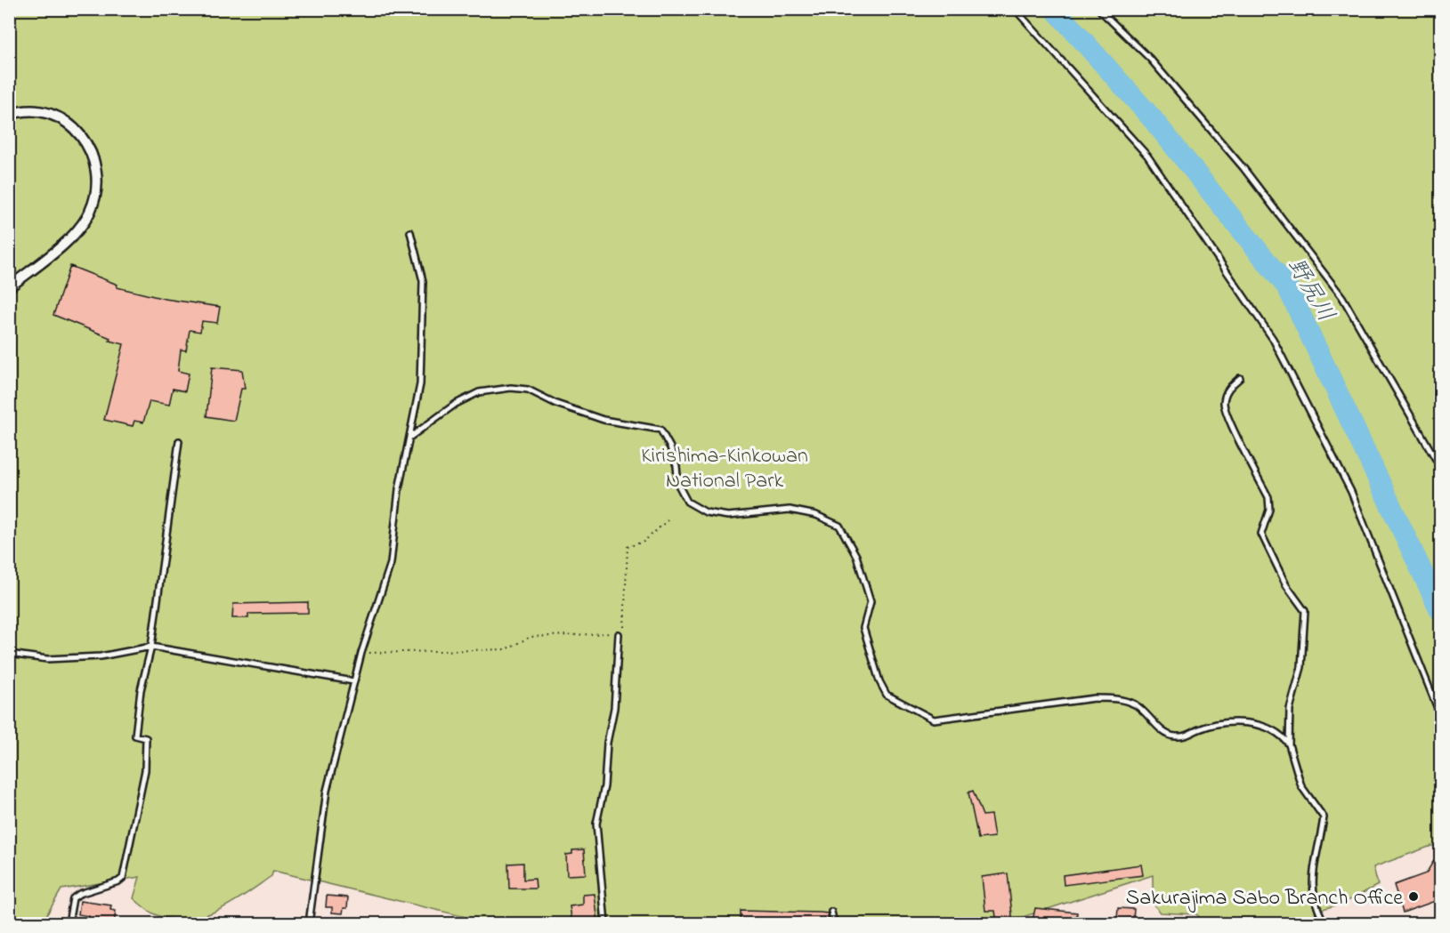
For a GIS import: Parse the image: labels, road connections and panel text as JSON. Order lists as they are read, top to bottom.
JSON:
{
  "water": ["野尻川"],
  "parks": ["Kirishima-Kinkowan National Park"],
  "places": ["Sakurajima Sabo Branch Office"]
}
